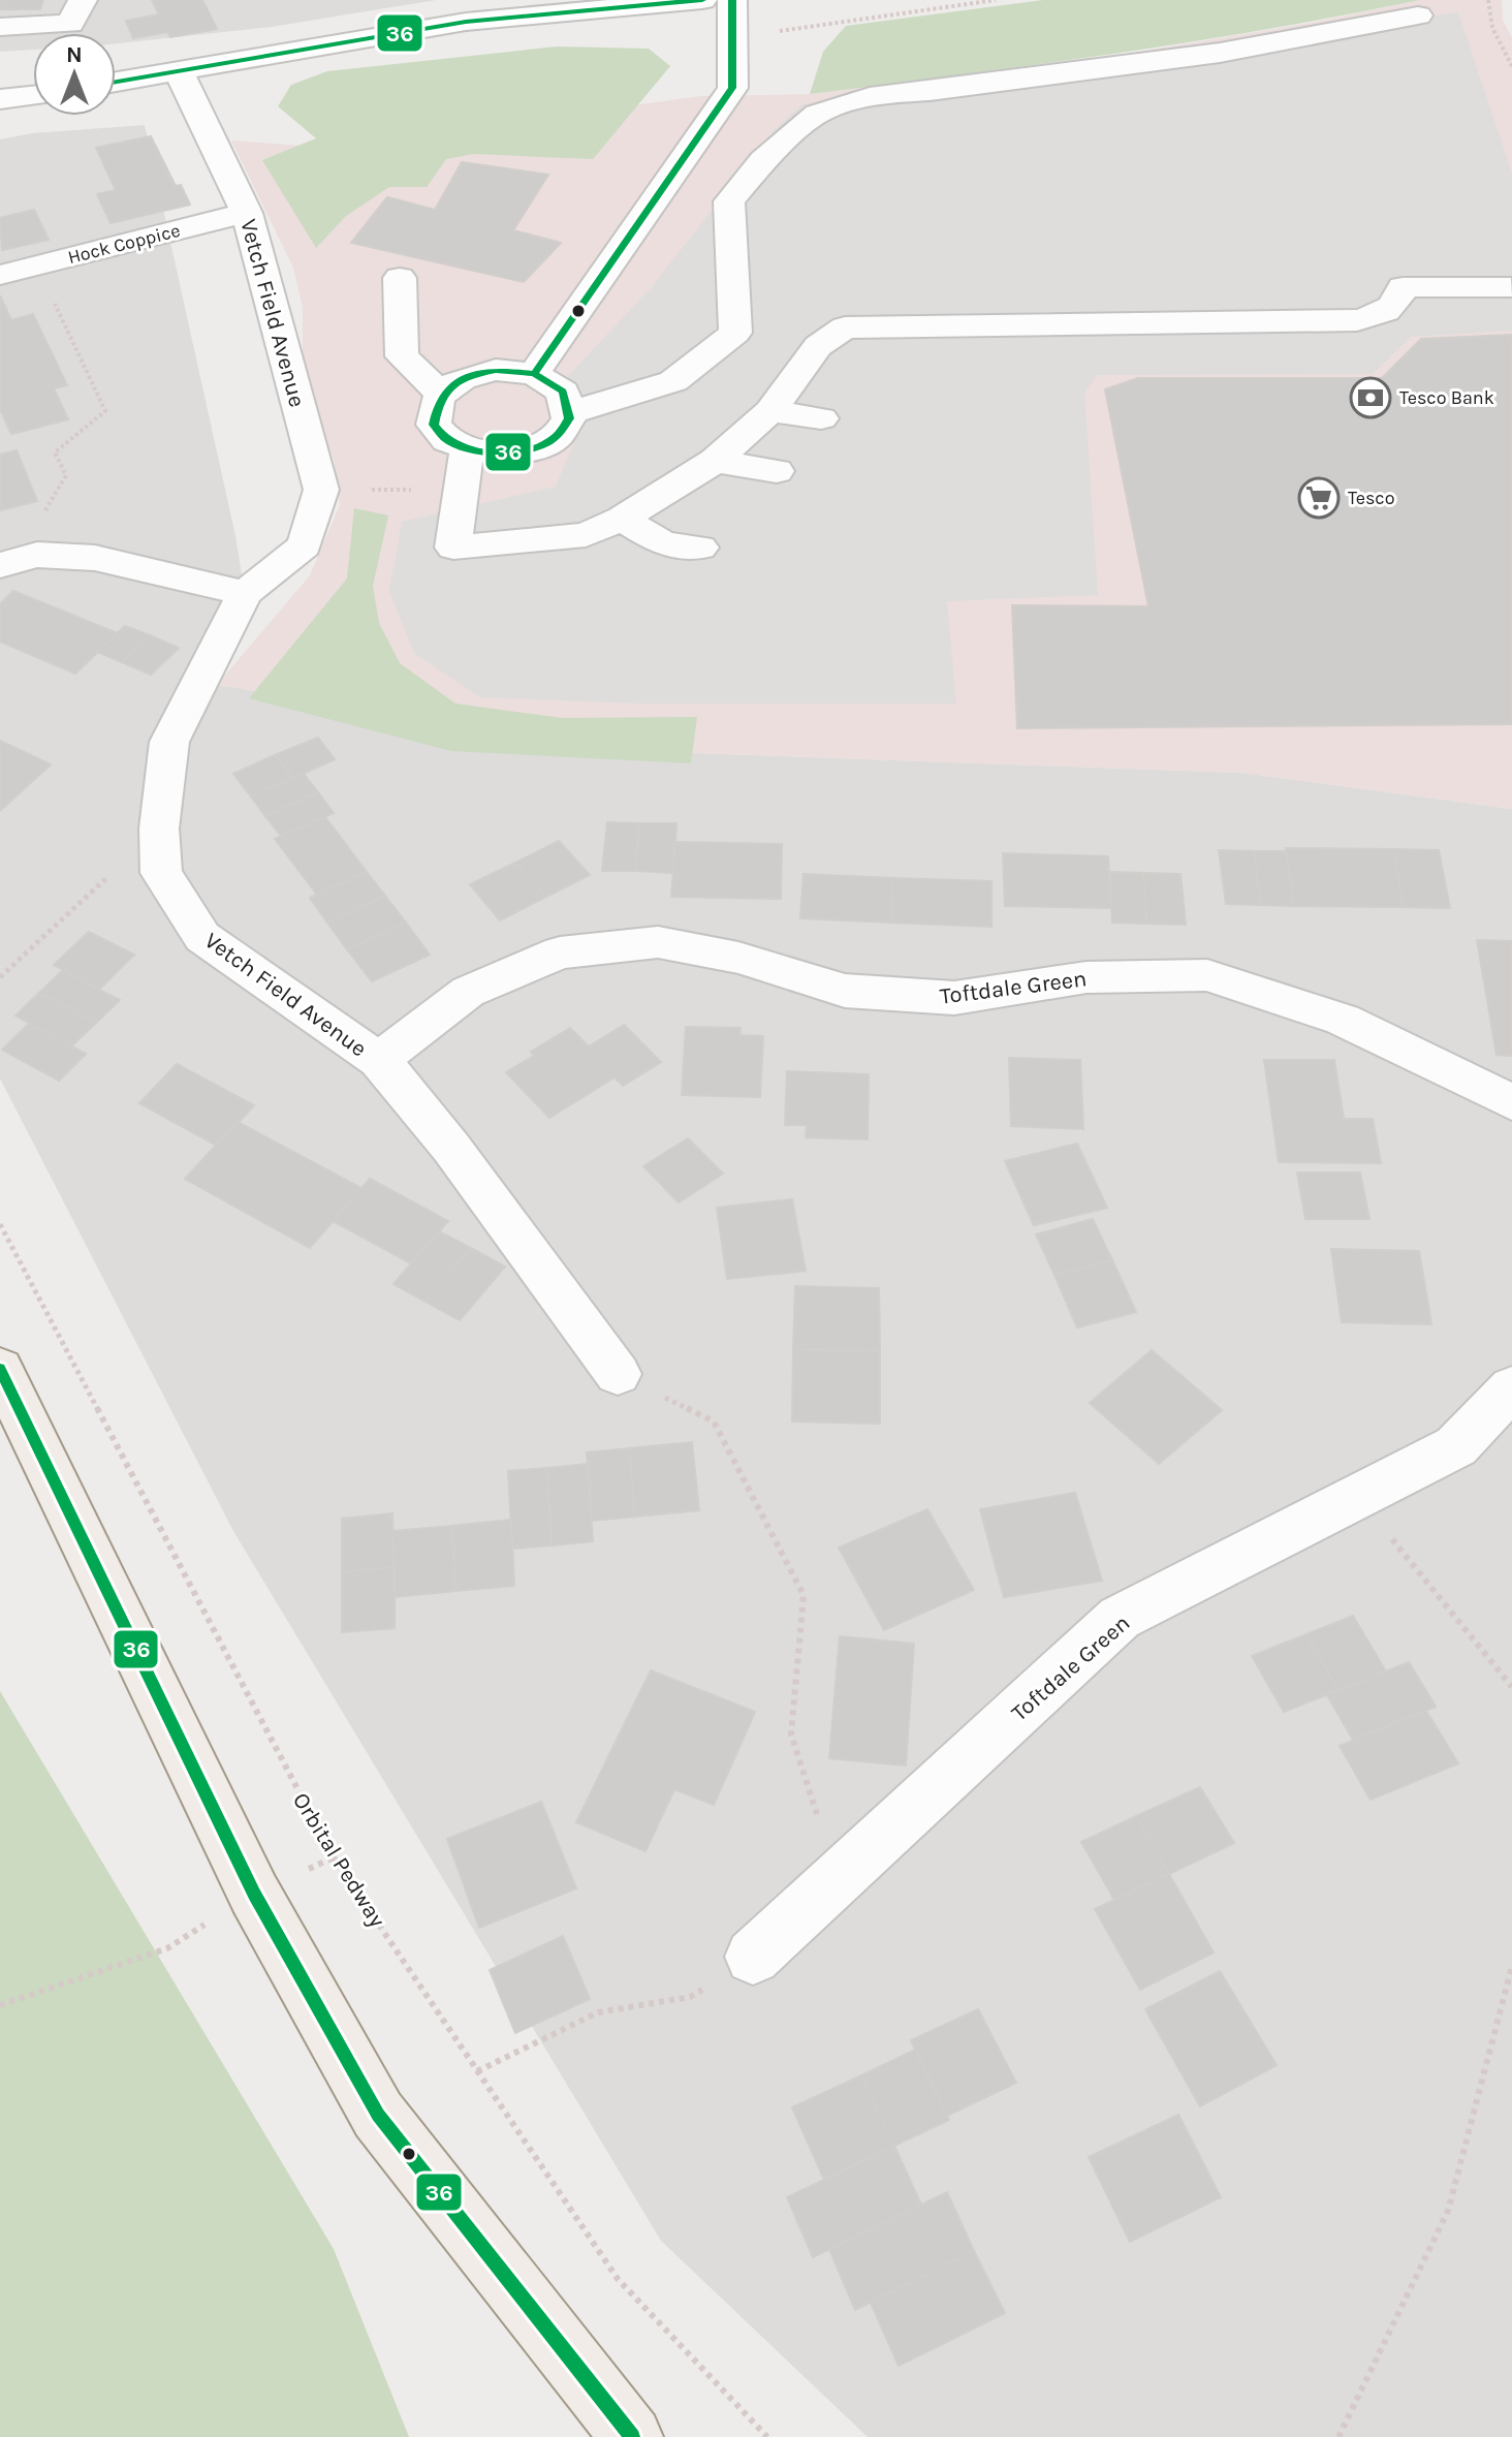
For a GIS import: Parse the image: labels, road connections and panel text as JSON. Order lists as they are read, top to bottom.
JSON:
{
  "streets": {
    "street": ["Hock Coppice", "Vetch Field Avenue", "Toftdale Green"],
    "path": ["Orbital Pedway"]
  },
  "crossings": [
    ["Hock Coppice", "Vetch Field Avenue"],
    ["Vetch Field Avenue", "Toftdale Green"]
  ],
  "places": {
    "bank": ["Tesco Bank"],
    "supermarket": ["Tesco"]
  },
  "lines": ["transit line 36"],
  "north": "top"
}
